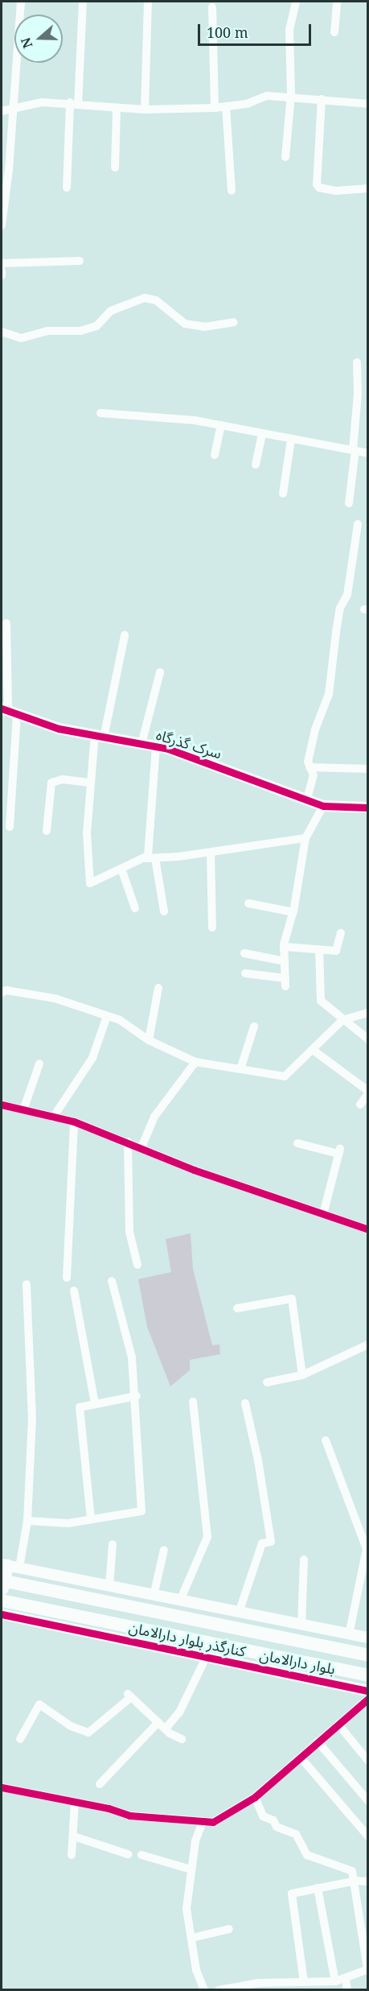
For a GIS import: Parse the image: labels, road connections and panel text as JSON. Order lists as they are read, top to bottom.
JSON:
{
  "streets": {
    "main road": ["بلوار دارالامان"],
    "street": ["سرک گذرگاه", "کنارگذر بلوار دارالامان"]
  },
  "scale_bar": "100 m",
  "north": "left"
}
